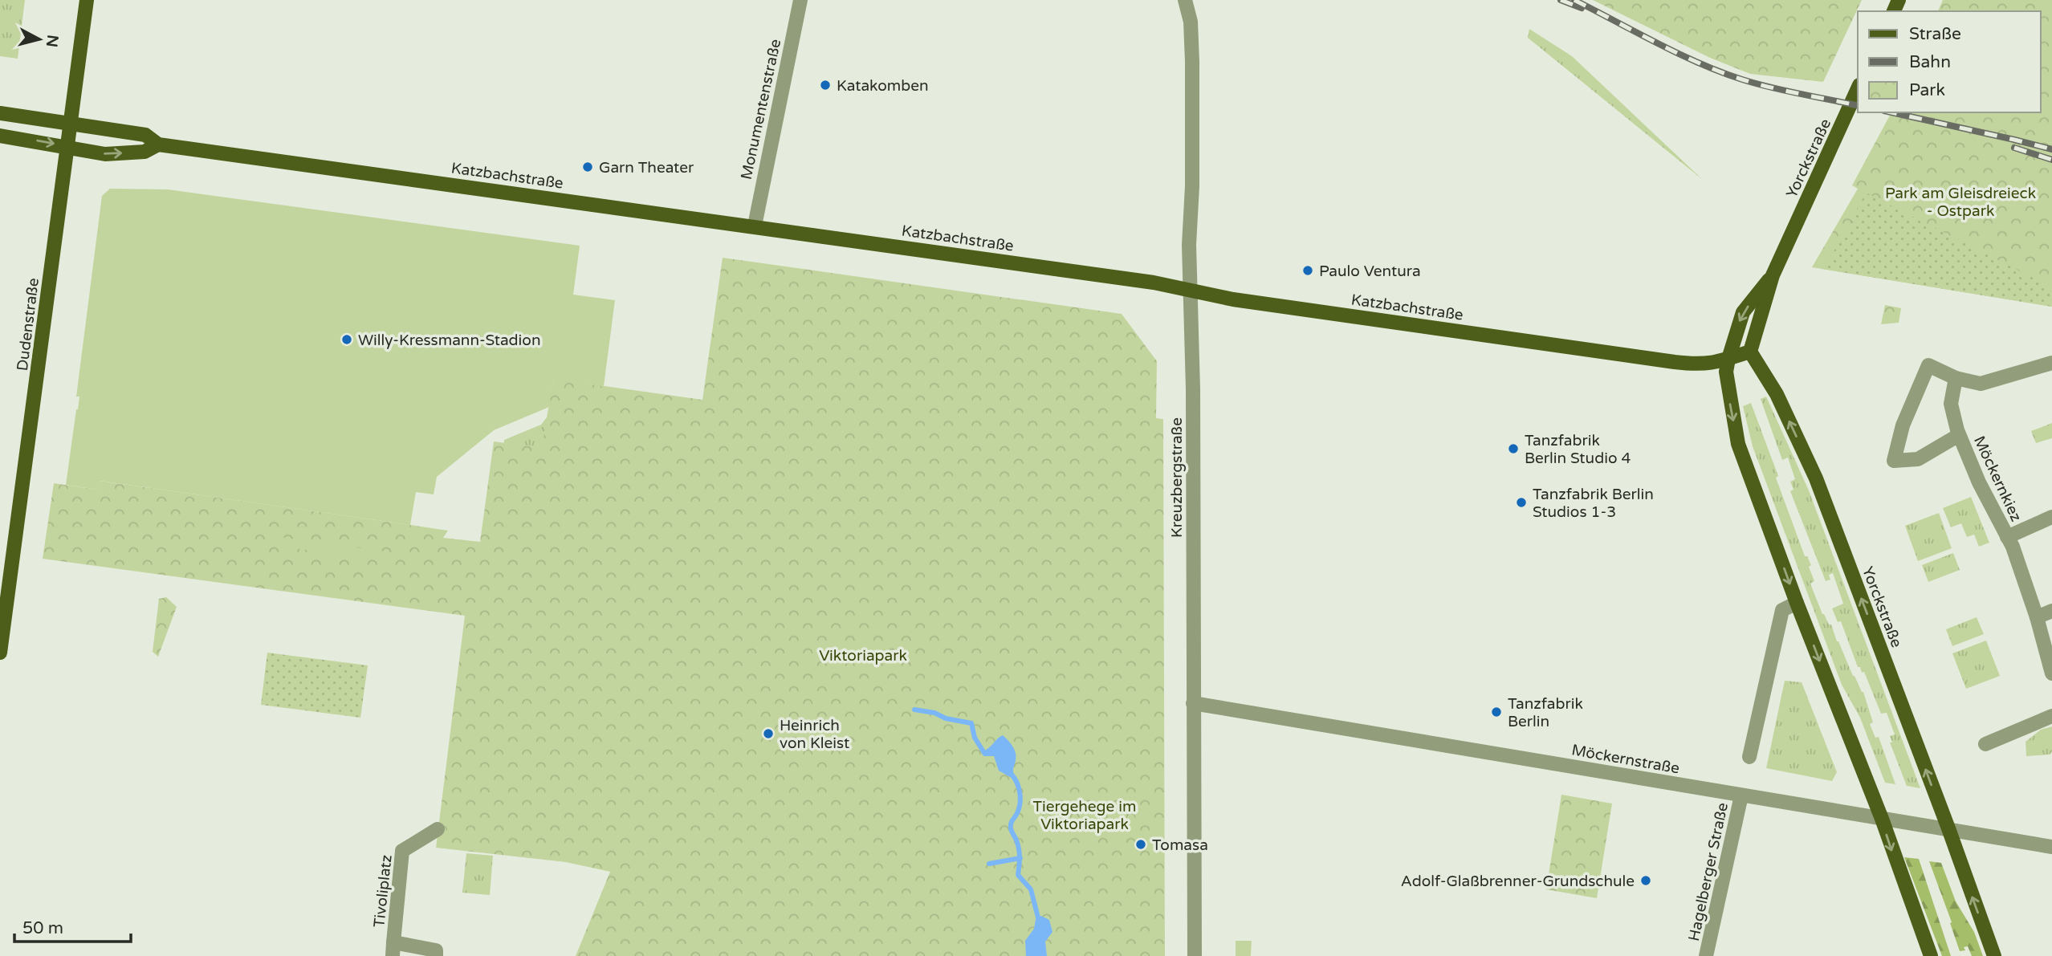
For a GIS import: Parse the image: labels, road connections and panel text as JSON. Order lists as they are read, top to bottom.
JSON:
{
  "streets": {
    "main road": ["Yorckstraße", "Katzbachstraße", "Dudenstraße"],
    "street": [
      "Monumentenstraße",
      "Kreuzbergstraße",
      "Möckernkiez",
      "Möckernstraße",
      "Hagelberger Straße",
      "Tivoliplatz"
    ]
  },
  "crossings": [
    ["Monumentenstraße", "Katzbachstraße"],
    ["Yorckstraße", "Katzbachstraße"],
    ["Yorckstraße", "Möckernstraße"],
    ["Katzbachstraße", "Dudenstraße"],
    ["Katzbachstraße", "Kreuzbergstraße"],
    ["Kreuzbergstraße", "Möckernstraße"],
    ["Möckernstraße", "Hagelberger Straße"]
  ],
  "parks": ["Park am Gleisdreieck - Ostpark", "Viktoriapark", "Tiergehege im Viktoriapark"],
  "places": [
    "Katakomben",
    "Garn Theater",
    "Paulo Ventura",
    "Willy-Kressmann-Stadion",
    "Tanzfabrik Berlin Studio 4",
    "Tanzfabrik Berlin Studios 1-3",
    "Tanzfabrik Berlin",
    "Heinrich von Kleist",
    "Tomasa",
    "Adolf-Glaßbrenner-Grundschule"
  ],
  "legend": ["Straße", "Bahn", "Park"],
  "scale_bar": "50 m",
  "north": "right"
}
